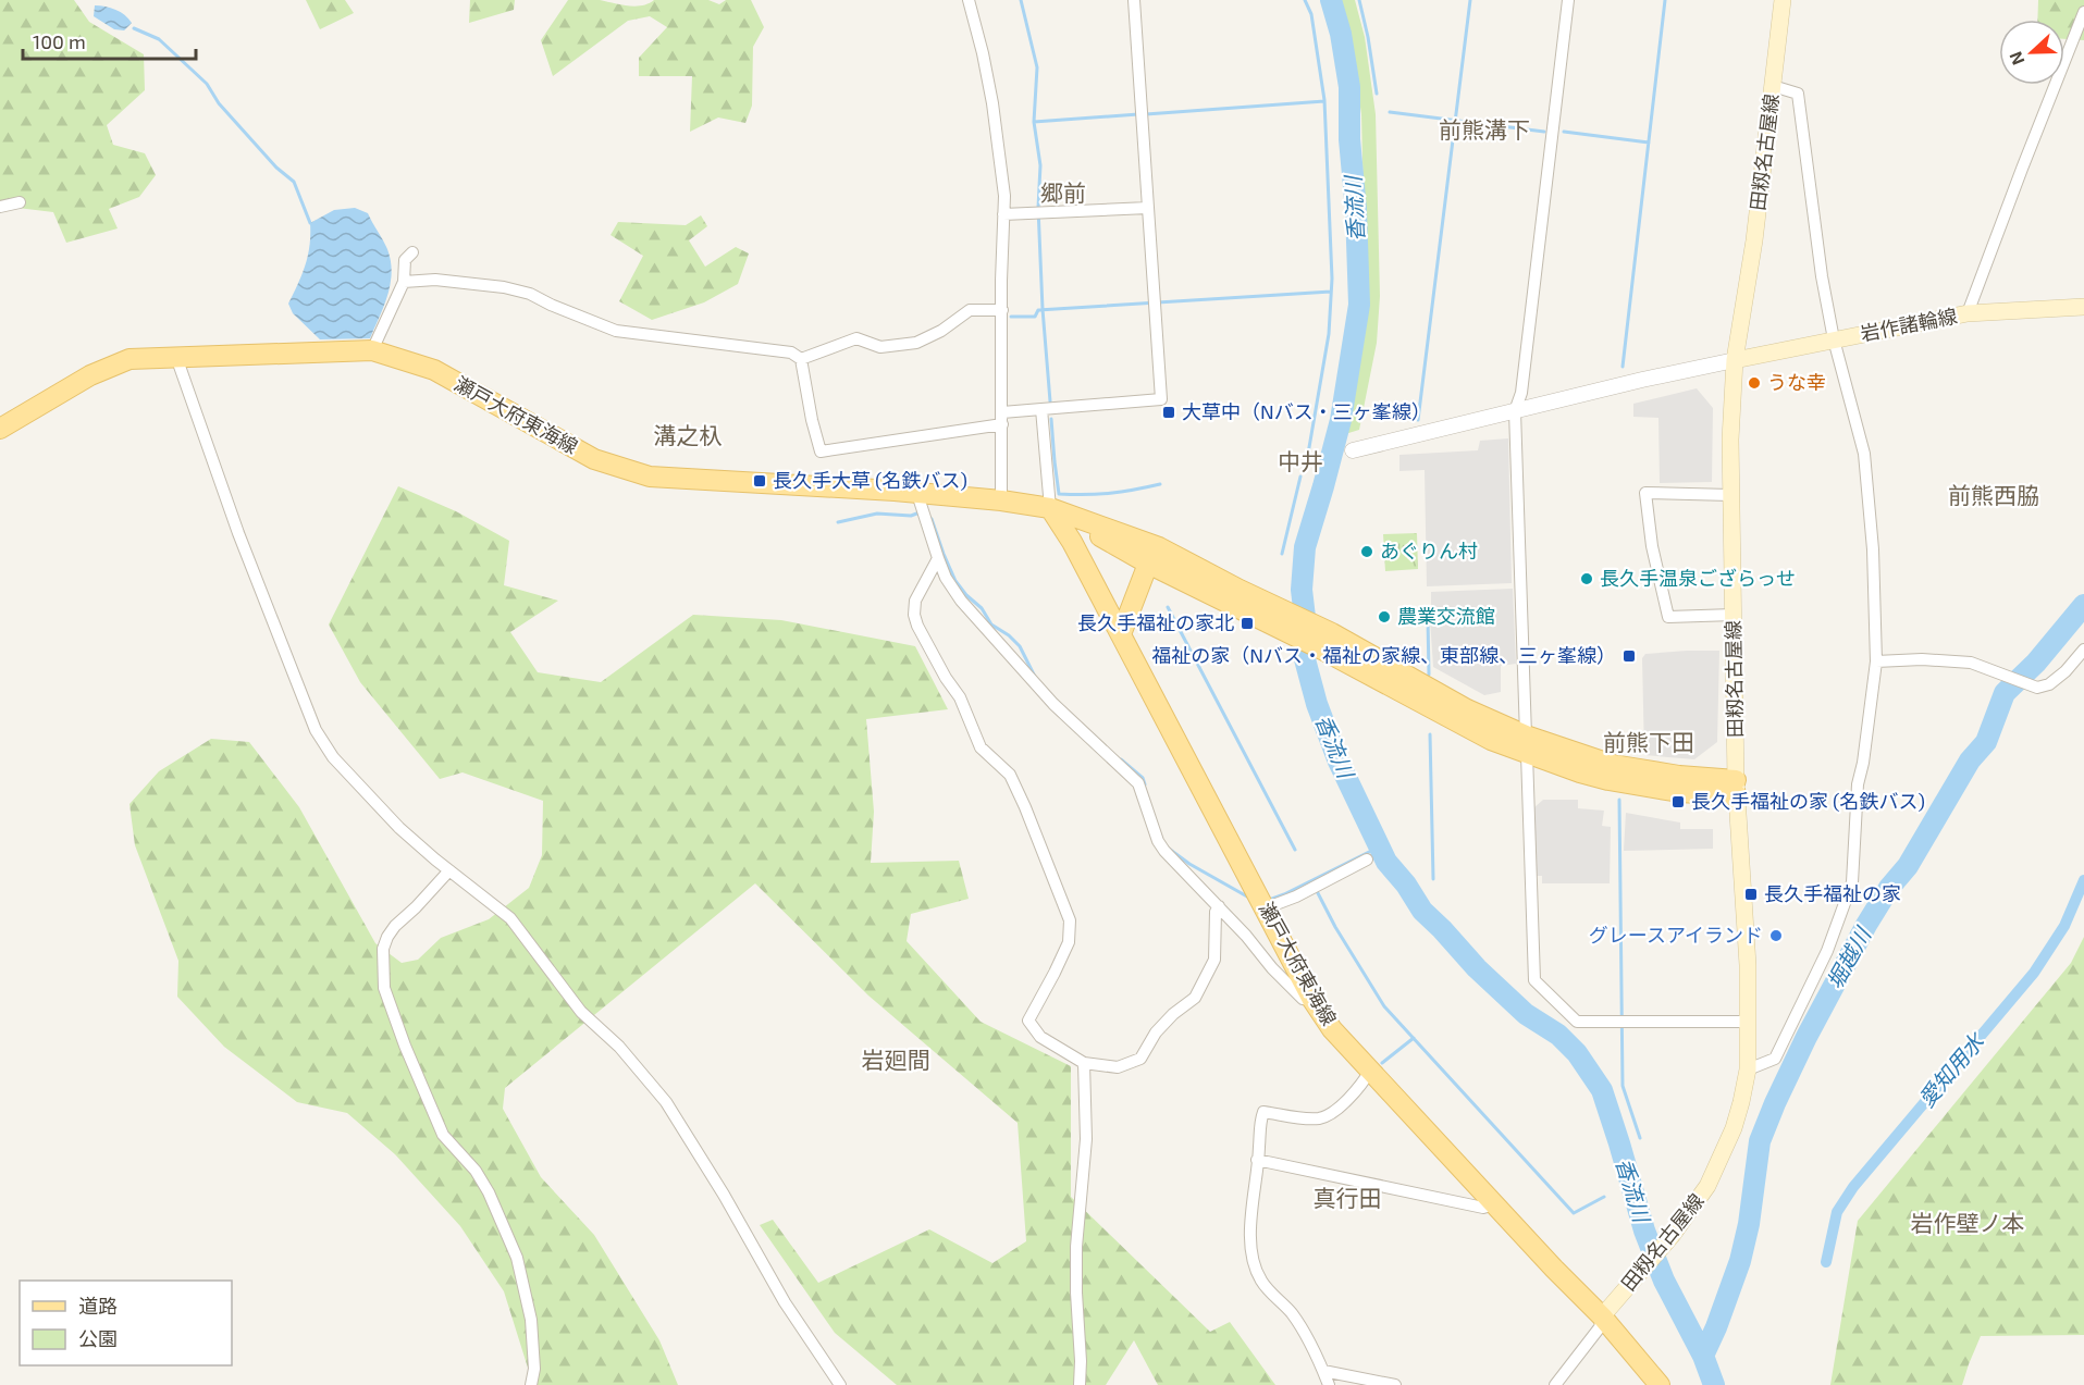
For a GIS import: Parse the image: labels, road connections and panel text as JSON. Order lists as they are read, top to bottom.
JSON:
{
  "streets": {
    "main road": ["田籾名古屋線", "岩作諸輪線", "瀬戸大府東海線"]
  },
  "crossings": [
    ["田籾名古屋線", "岩作諸輪線"],
    ["田籾名古屋線", "瀬戸大府東海線"]
  ],
  "districts": [
    "前熊溝下",
    "郷前",
    "溝之杁",
    "中井",
    "前熊西脇",
    "前熊下田",
    "岩廻間",
    "真行田",
    "岩作壁ノ本"
  ],
  "water": ["香流川", "堀越川", "愛知用水"],
  "places": {
    "other": [
      "うな幸",
      "あぐりん村",
      "長久手温泉ござらっせ",
      "農業交流館",
      "グレースアイランド"
    ],
    "transit": [
      "大草中（Nバス・三ヶ峯線）",
      "長久手大草 (名鉄バス)",
      "長久手福祉の家北",
      "福祉の家（Nバス・福祉の家線、東部線、三ヶ峯線）",
      "長久手福祉の家 (名鉄バス)",
      "長久手福祉の家"
    ]
  },
  "legend": ["道路", "公園"],
  "scale_bar": "100 m",
  "north": "left"
}
